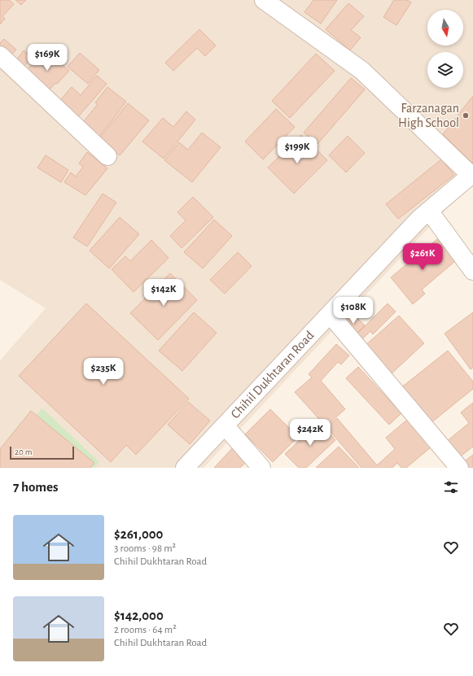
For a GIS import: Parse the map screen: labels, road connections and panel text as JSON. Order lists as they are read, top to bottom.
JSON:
{
  "streets": {
    "street": ["Chihil Dukhtaran Road"]
  },
  "places": ["Farzanagan High School"],
  "scale_bar": "20 m",
  "north": "bottom",
  "page": {
    "price": [
      "$169K",
      "$199K",
      "$261K",
      "$142K",
      "$108K",
      "$235K",
      "$242K"
    ],
    "scale": "20 m",
    "heading": "7 homes",
    "list": [
      {
        "name": "$261,000",
        "note": "3 rooms · 98 m² · Chihil Dukhtaran Road"
      },
      {
        "name": "$142,000",
        "note": "2 rooms · 64 m² · Chihil Dukhtaran Road"
      }
    ]
  }
}
